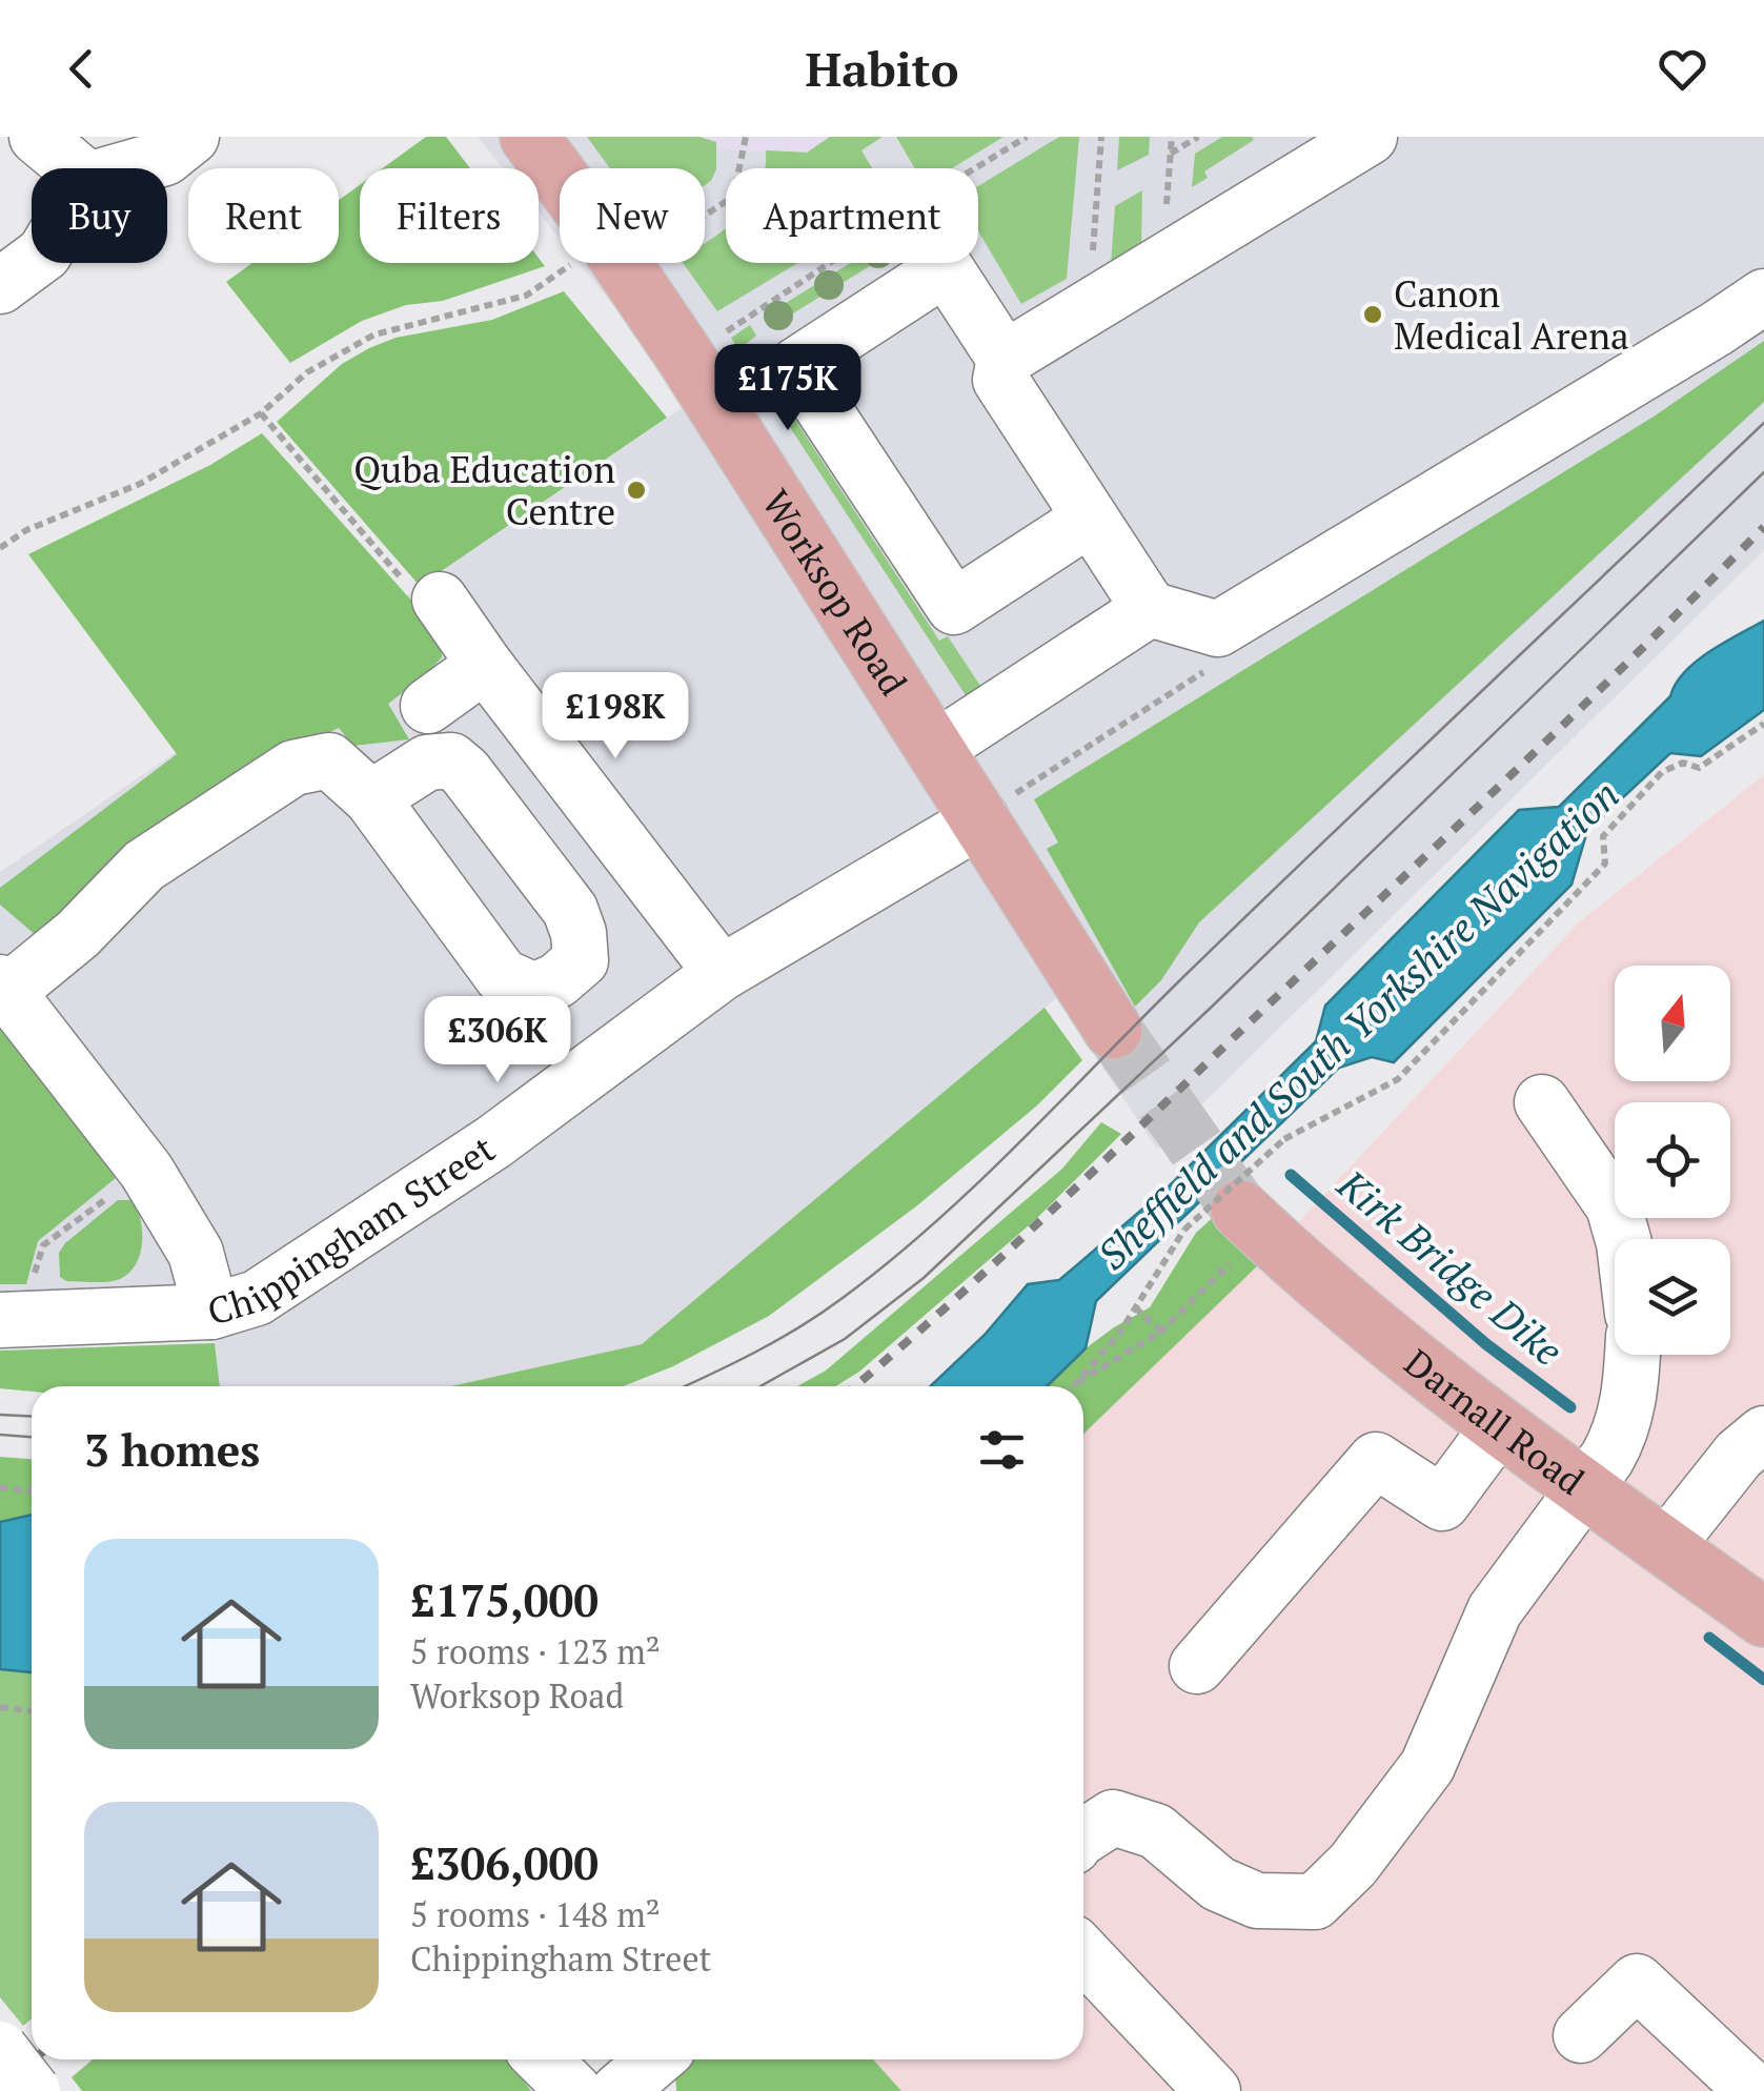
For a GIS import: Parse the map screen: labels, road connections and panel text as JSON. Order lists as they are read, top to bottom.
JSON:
{
  "streets": {
    "main road": ["Worksop Road", "Darnall Road"],
    "street": ["Chippingham Street"]
  },
  "crossings": [
    ["Worksop Road", "Chippingham Street"]
  ],
  "water": ["Sheffield and South Yorkshire Navigation", "Kirk Bridge Dike"],
  "places": ["Canon Medical Arena", "Quba Education Centre"],
  "north": "top",
  "page": {
    "header": "Habito",
    "chip": [
      "Buy",
      "Rent",
      "Filters",
      "New",
      "Apartment"
    ],
    "price": ["£175K", "£198K", "£306K"],
    "heading": "3 homes",
    "list": [
      {
        "name": "£175,000",
        "note": "5 rooms · 123 m² · Worksop Road"
      },
      {
        "name": "£306,000",
        "note": "5 rooms · 148 m² · Chippingham Street"
      }
    ]
  }
}
